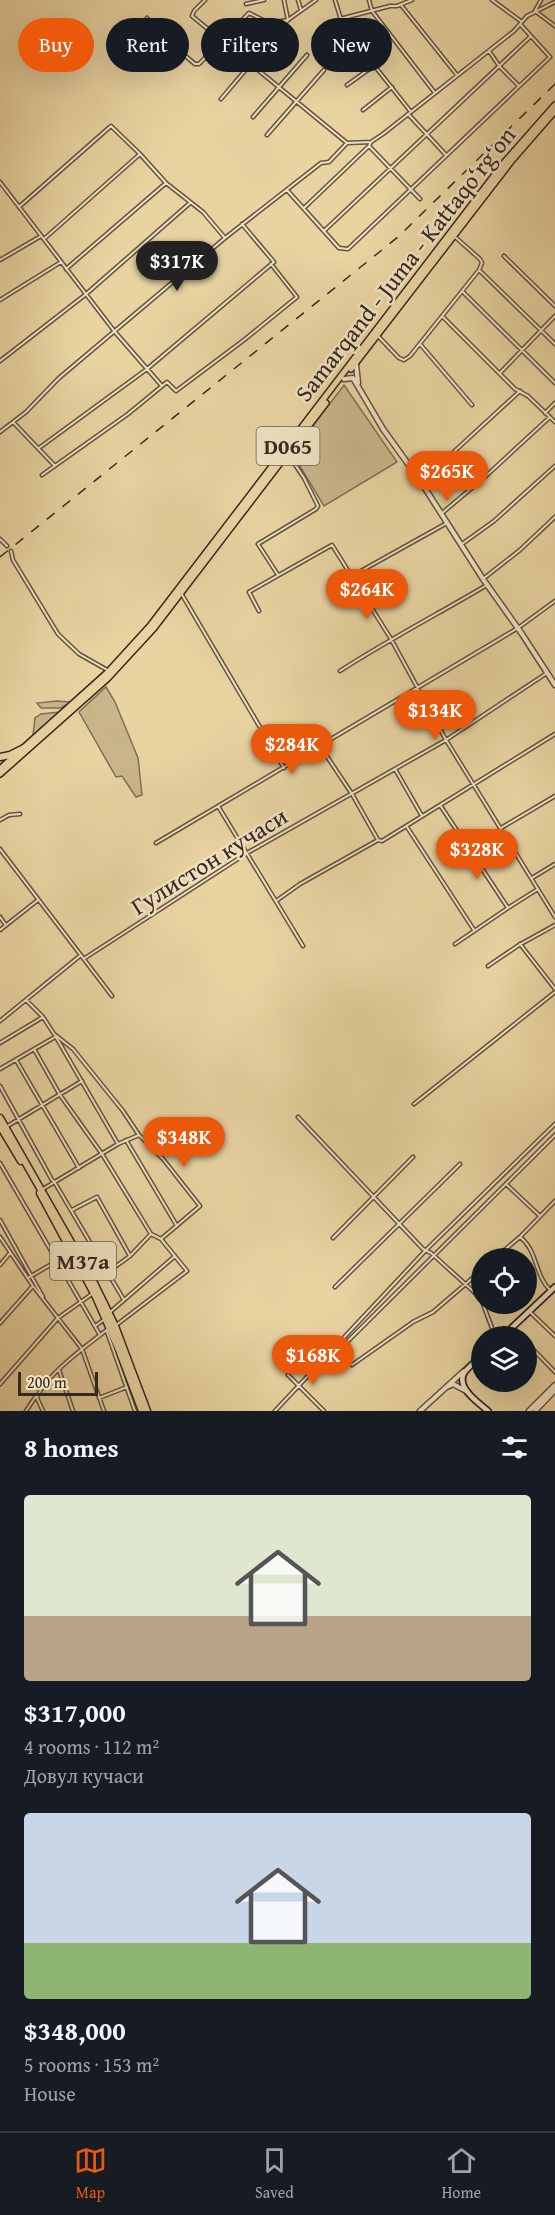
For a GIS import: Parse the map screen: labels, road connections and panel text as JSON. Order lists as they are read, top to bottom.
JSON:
{
  "streets": {
    "highway": ["M37a"],
    "main road": ["Samarqand - Juma - Kattaqo‘rg‘on", "D065"],
    "street": ["Гулистон кучаси"]
  },
  "scale_bar": "200 m",
  "page": {
    "chip": [
      "Buy",
      "Rent",
      "Filters",
      "New"
    ],
    "price": [
      "$317K",
      "$265K",
      "$264K",
      "$134K",
      "$284K",
      "$328K",
      "$348K",
      "$168K"
    ],
    "scale": "200 m",
    "heading": "8 homes",
    "list": [
      {
        "name": "$317,000",
        "note": "4 rooms · 112 m² · Довул кучаси"
      },
      {
        "name": "$348,000",
        "note": "5 rooms · 153 m² · House"
      }
    ],
    "tabs": ["Map", "Saved", "Home"]
  }
}
